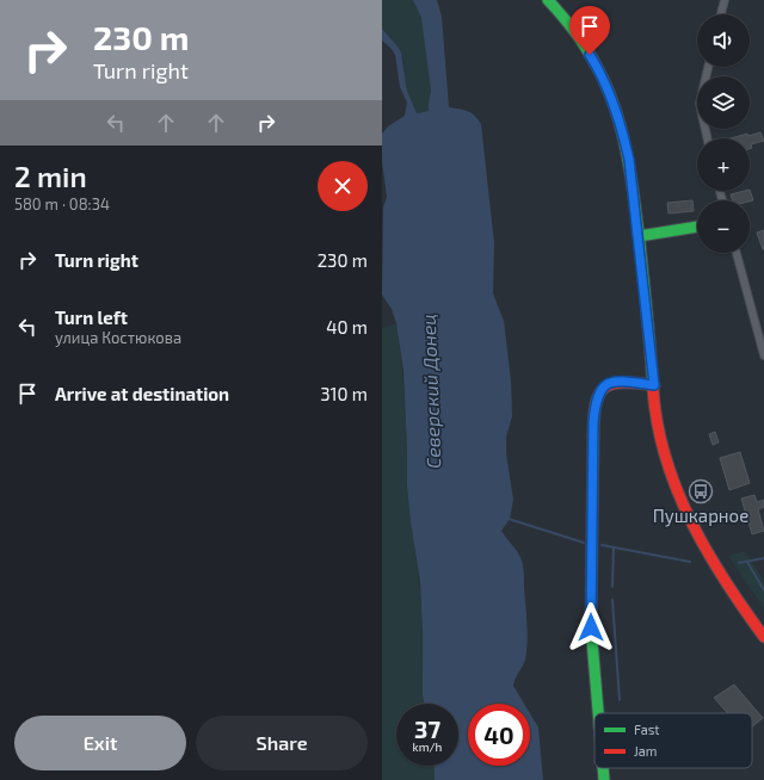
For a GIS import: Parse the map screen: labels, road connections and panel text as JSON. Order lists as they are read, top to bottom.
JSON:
{
  "water": ["Северский Донец"],
  "places": {
    "bus stop": ["Пушкарное"]
  },
  "legend": ["Fast", "Jam"],
  "page": {
    "turn": ["230 m", "Turn right"],
    "map_buttons": ["+", "−"],
    "heading": ["2 min", "580 m · 08:34"],
    "list": [
      {
        "name": "Turn right",
        "value": "230 m"
      },
      {
        "name": "Turn left",
        "note": "улица Костюкова",
        "value": "40 m"
      },
      {
        "name": "Arrive at destination",
        "value": "310 m"
      }
    ],
    "speed": "37 km/h",
    "limit": "40",
    "buttons": ["Exit", "Share"]
  }
}
